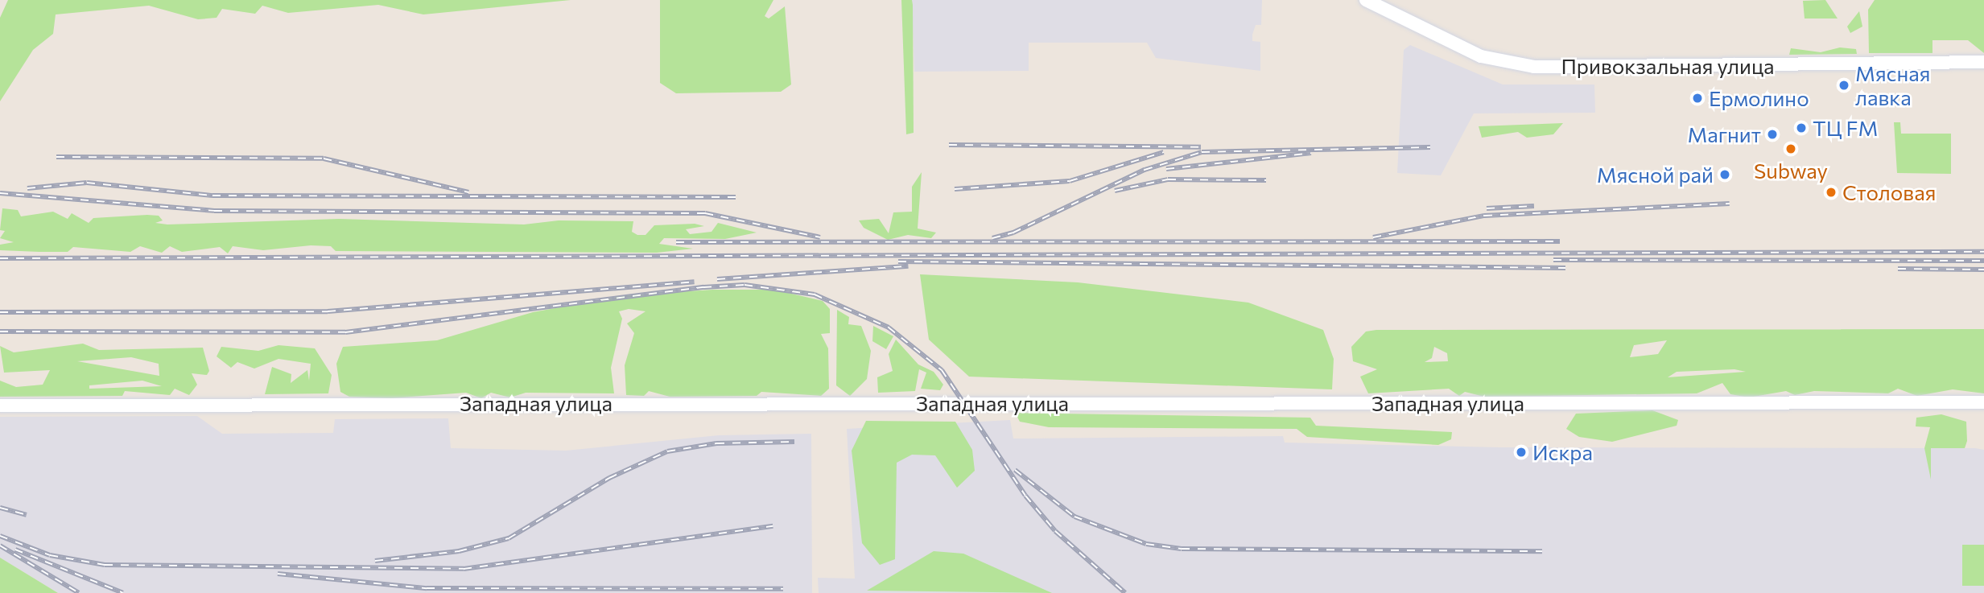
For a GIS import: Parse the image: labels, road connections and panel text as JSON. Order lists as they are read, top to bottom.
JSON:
{
  "streets": {
    "street": ["Привокзальная улица", "Западная улица"]
  },
  "places": [
    "Мясная лавка",
    "Ермолино",
    "ТЦ FM",
    "Магнит",
    "Subway",
    "Мясной рай",
    "Столовая",
    "Искра"
  ]
}
